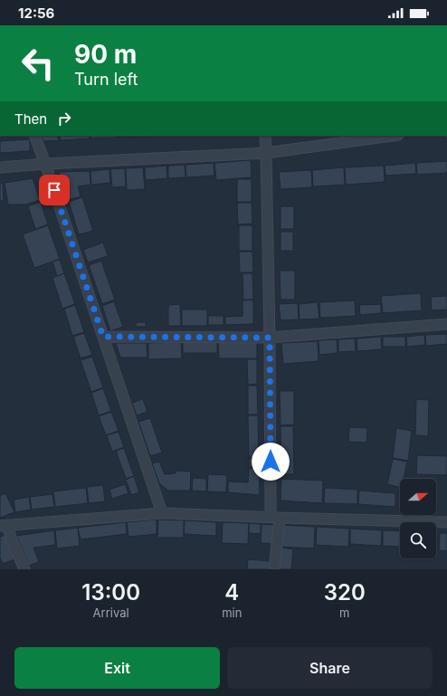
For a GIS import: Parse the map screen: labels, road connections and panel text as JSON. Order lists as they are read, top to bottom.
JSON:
{
  "north": "right",
  "page": {
    "status": "12:56",
    "turn": ["90 m", "Turn left"],
    "then": "Then",
    "eta": [
      "13:00",
      "Arrival",
      "4",
      "min",
      "320",
      "m"
    ],
    "buttons": ["Exit", "Share"]
  }
}
